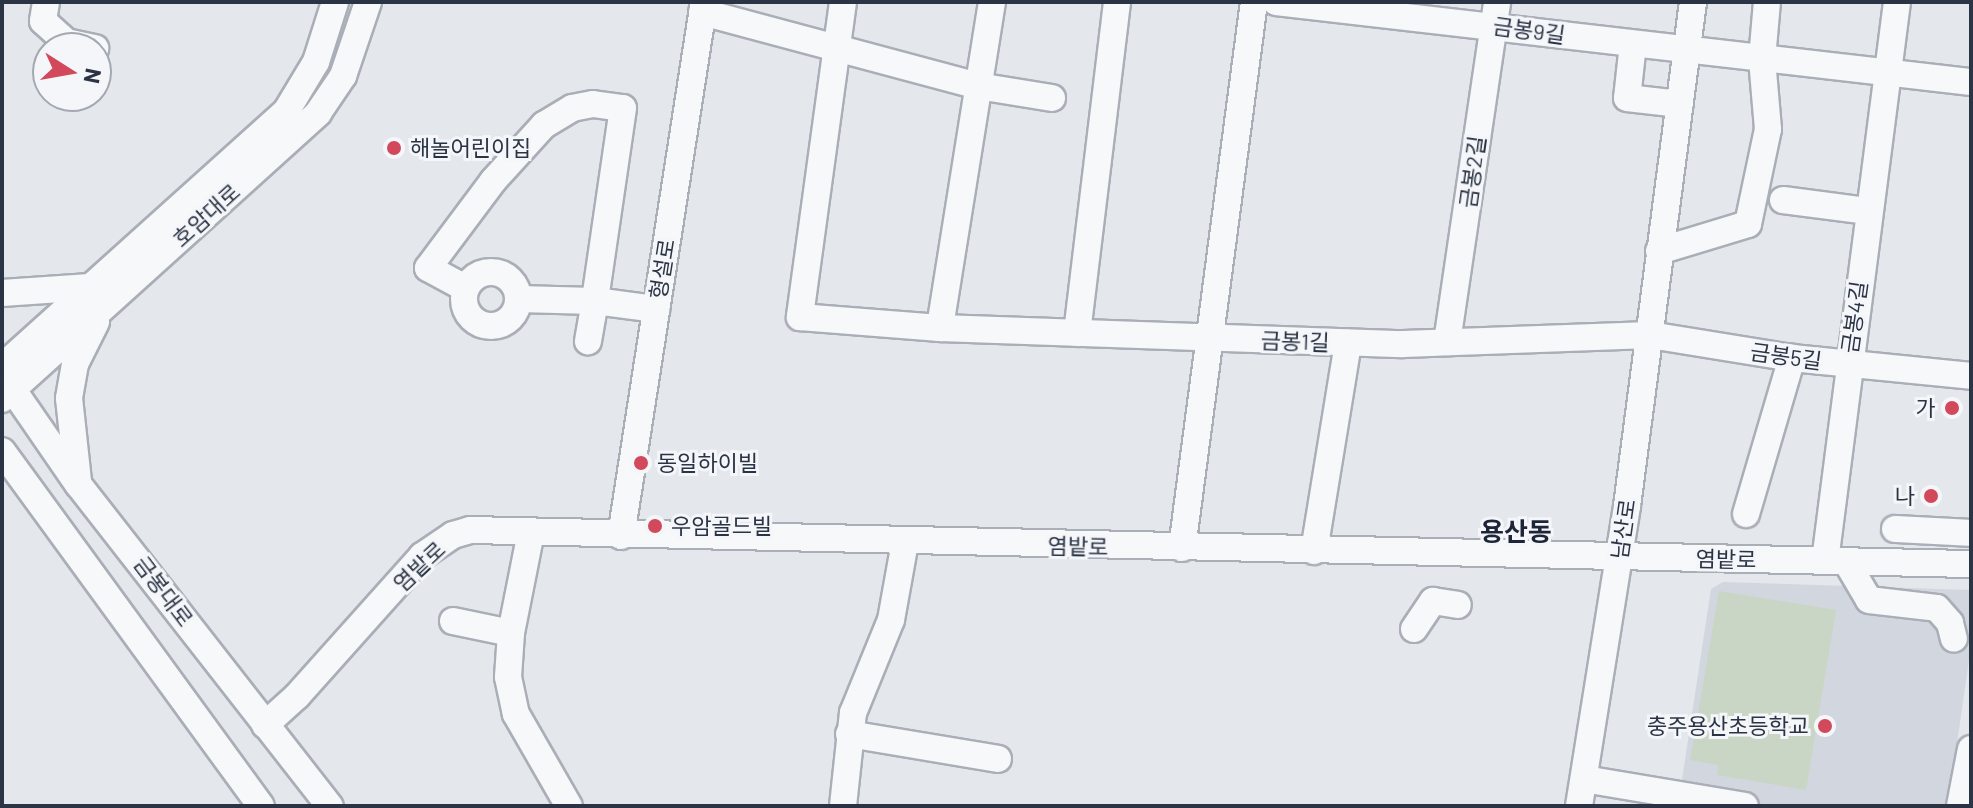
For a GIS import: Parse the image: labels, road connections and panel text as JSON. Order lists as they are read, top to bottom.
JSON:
{
  "streets": {
    "street": [
      "금봉9길",
      "금봉2길",
      "호암대로",
      "형설로",
      "금봉4길",
      "금봉1길",
      "금봉5길",
      "남산로",
      "염밭로",
      "금봉대로"
    ]
  },
  "crossings": [
    ["금봉9길", "금봉2길"],
    ["금봉9길", "남산로"],
    ["금봉2길", "금봉1길"],
    ["호암대로", "금봉대로"],
    ["형설로", "염밭로"],
    ["금봉4길", "금봉5길"],
    ["금봉4길", "염밭로"],
    ["금봉1길", "금봉5길"],
    ["금봉1길", "남산로"],
    ["금봉5길", "남산로"],
    ["남산로", "염밭로"],
    ["염밭로", "금봉대로"]
  ],
  "districts": ["용산동"],
  "places": [
    "해놀어린이집",
    "가",
    "동일하이빌",
    "나",
    "우암골드빌",
    "충주용산초등학교"
  ],
  "north": "right"
}
